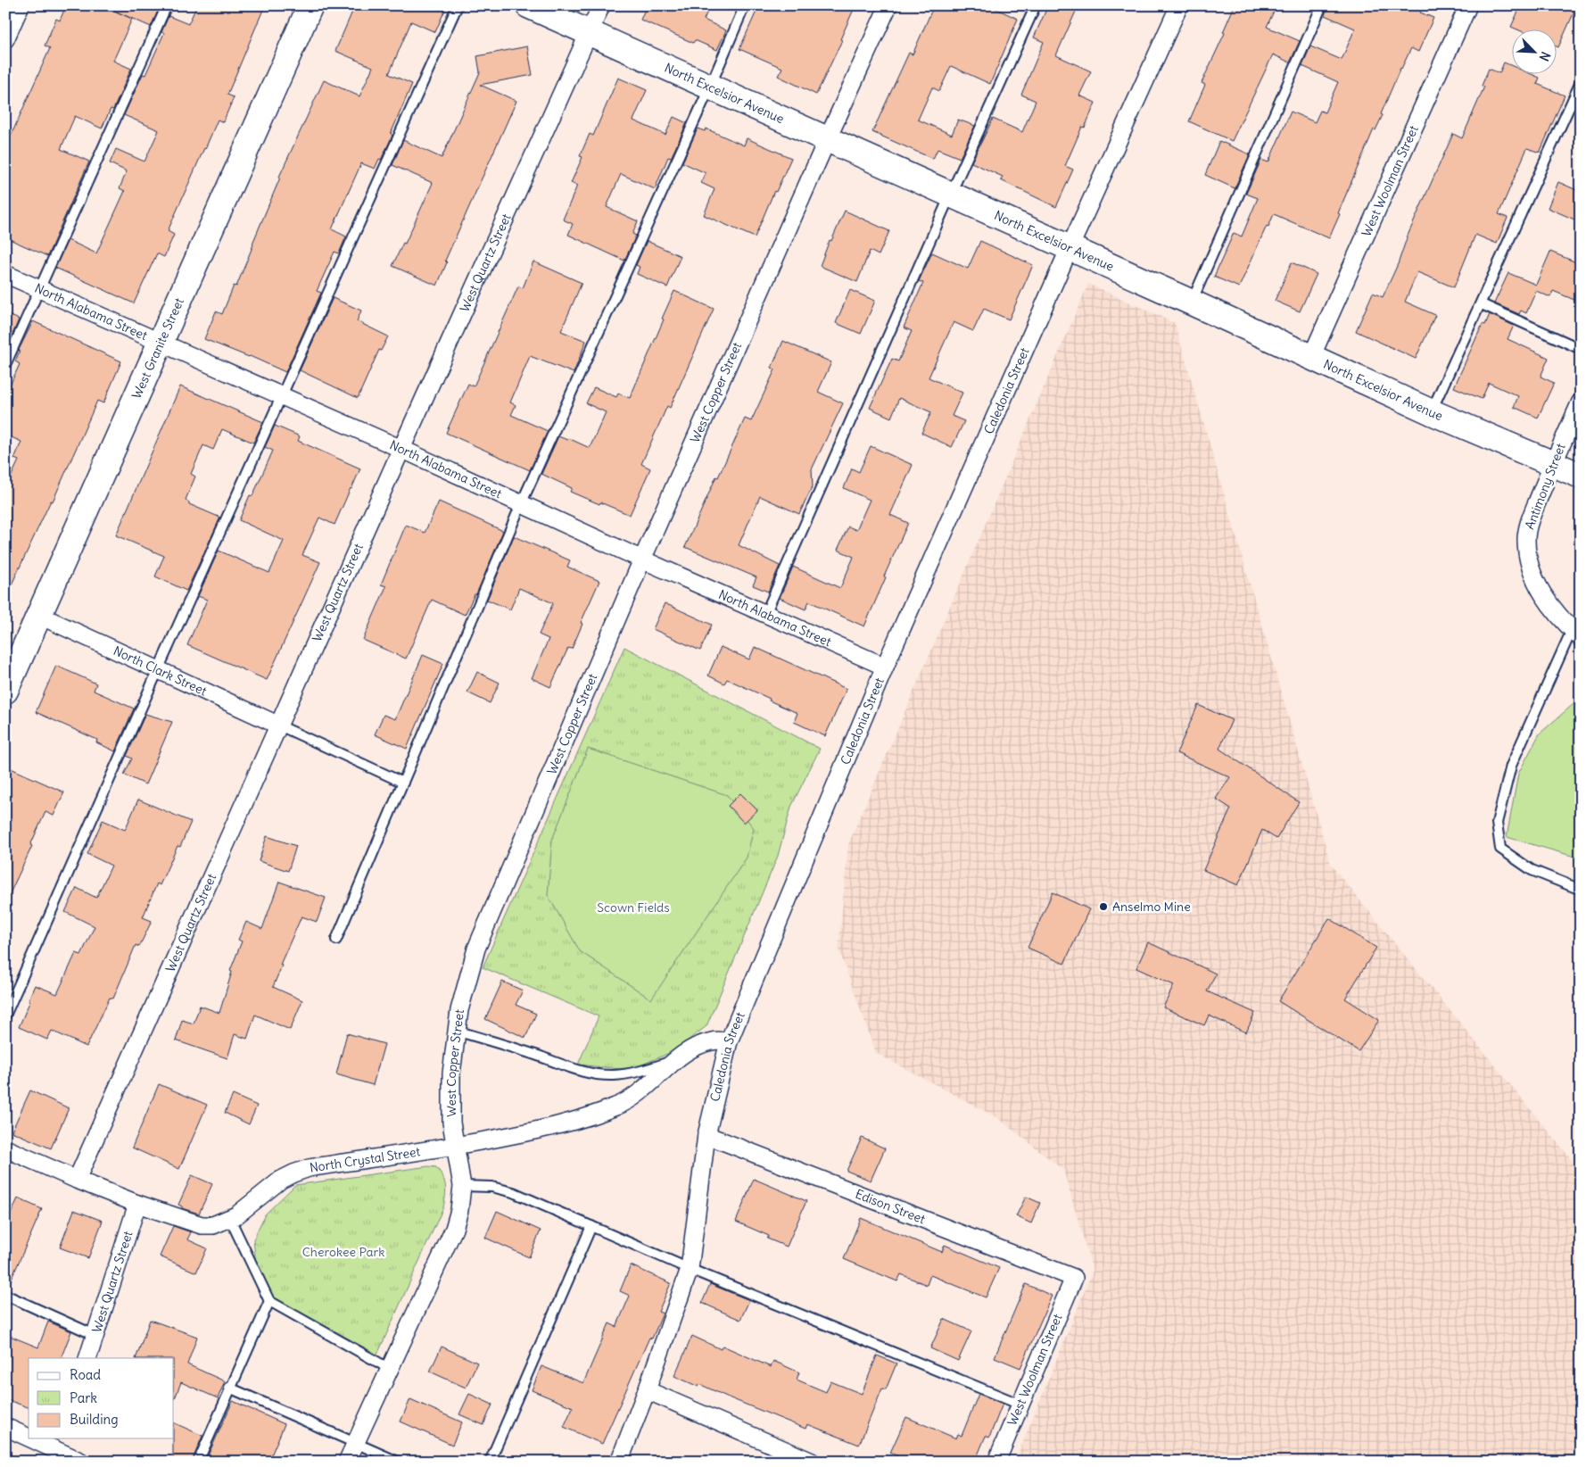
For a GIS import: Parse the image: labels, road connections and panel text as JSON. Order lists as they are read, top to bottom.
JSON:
{
  "streets": {
    "street": [
      "North Excelsior Avenue",
      "West Woolman Street",
      "West Quartz Street",
      "North Alabama Street",
      "West Granite Street",
      "Caledonia Street",
      "West Copper Street",
      "Antimony Street",
      "North Clark Street",
      "North Crystal Street",
      "Edison Street"
    ]
  },
  "crossings": [
    ["North Excelsior Avenue", "West Woolman Street"],
    ["North Excelsior Avenue", "West Quartz Street"],
    ["North Excelsior Avenue", "Caledonia Street"],
    ["North Excelsior Avenue", "West Copper Street"],
    ["North Excelsior Avenue", "Antimony Street"],
    ["West Woolman Street", "Edison Street"],
    ["West Quartz Street", "North Alabama Street"],
    ["West Quartz Street", "North Clark Street"],
    ["West Quartz Street", "North Crystal Street"],
    ["North Alabama Street", "West Granite Street"],
    ["North Alabama Street", "Caledonia Street"],
    ["North Alabama Street", "West Copper Street"],
    ["West Granite Street", "North Clark Street"],
    ["Caledonia Street", "North Crystal Street"],
    ["Caledonia Street", "Edison Street"],
    ["West Copper Street", "North Crystal Street"]
  ],
  "parks": ["Scown Fields", "Cherokee Park"],
  "places": ["Anselmo Mine"],
  "legend": ["Road", "Park", "Building"],
  "north": "bottom right"
}
